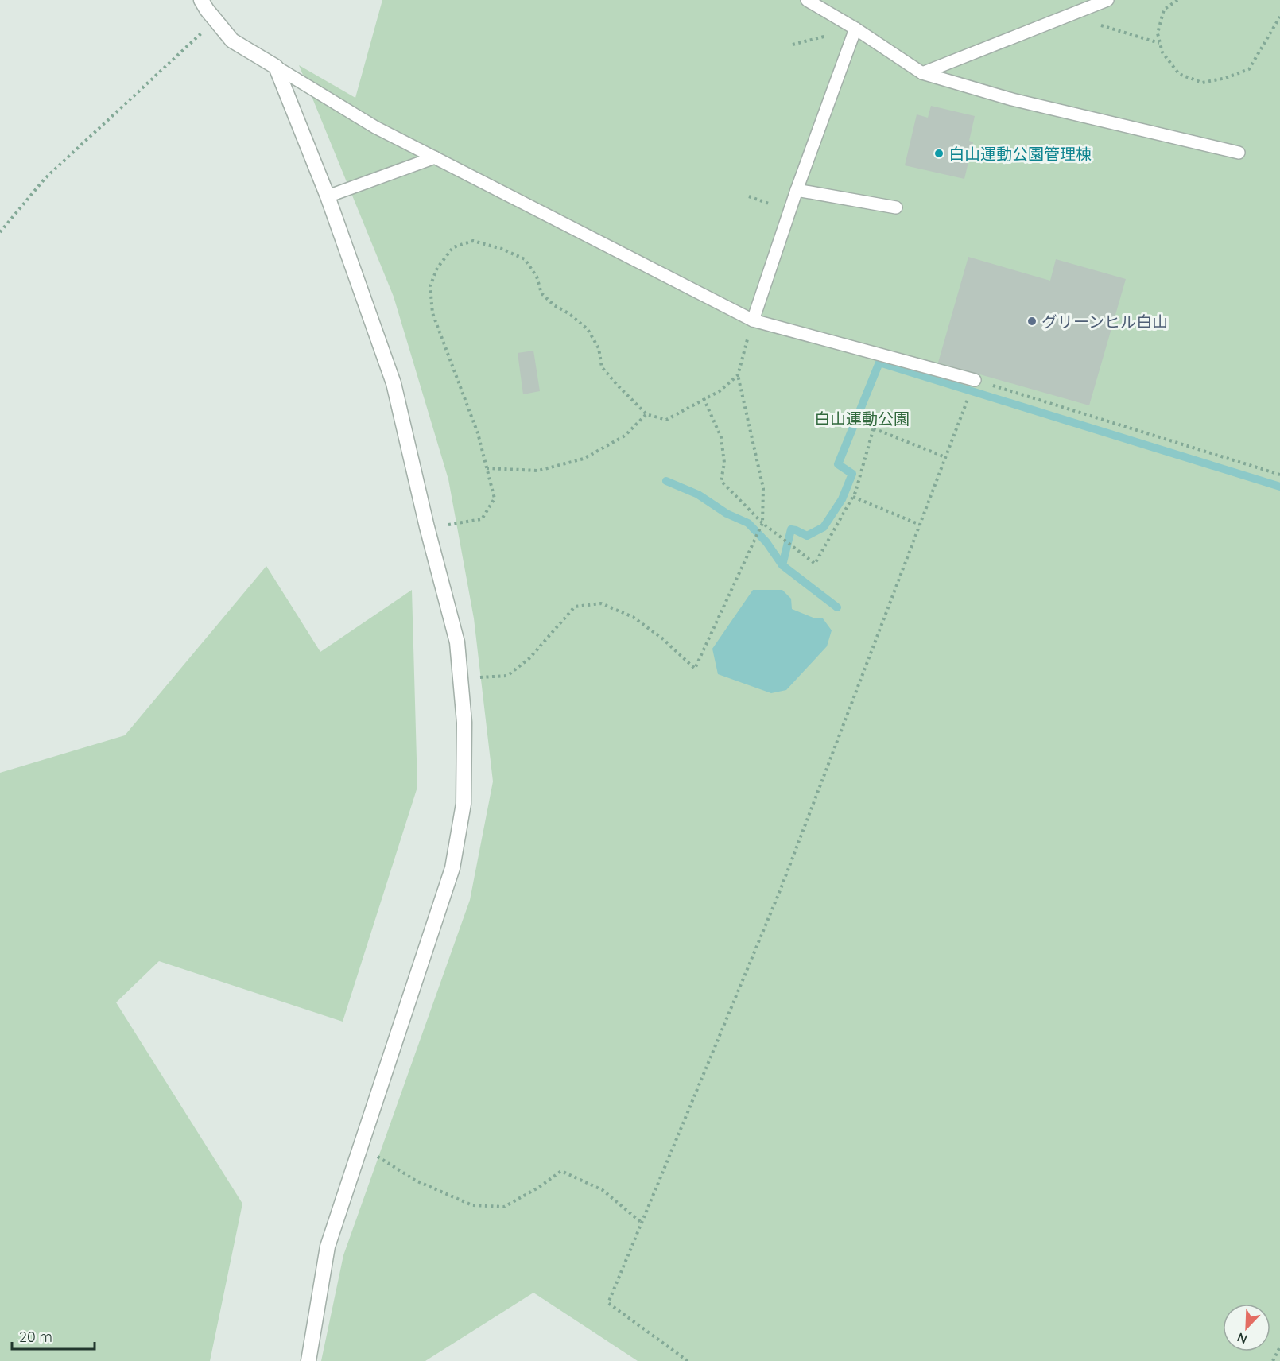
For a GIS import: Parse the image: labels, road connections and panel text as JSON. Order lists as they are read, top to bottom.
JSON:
{
  "parks": ["白山運動公園"],
  "places": ["白山運動公園管理棟", "グリーンヒル白山"],
  "scale_bar": "20 m",
  "north": "bottom left"
}
